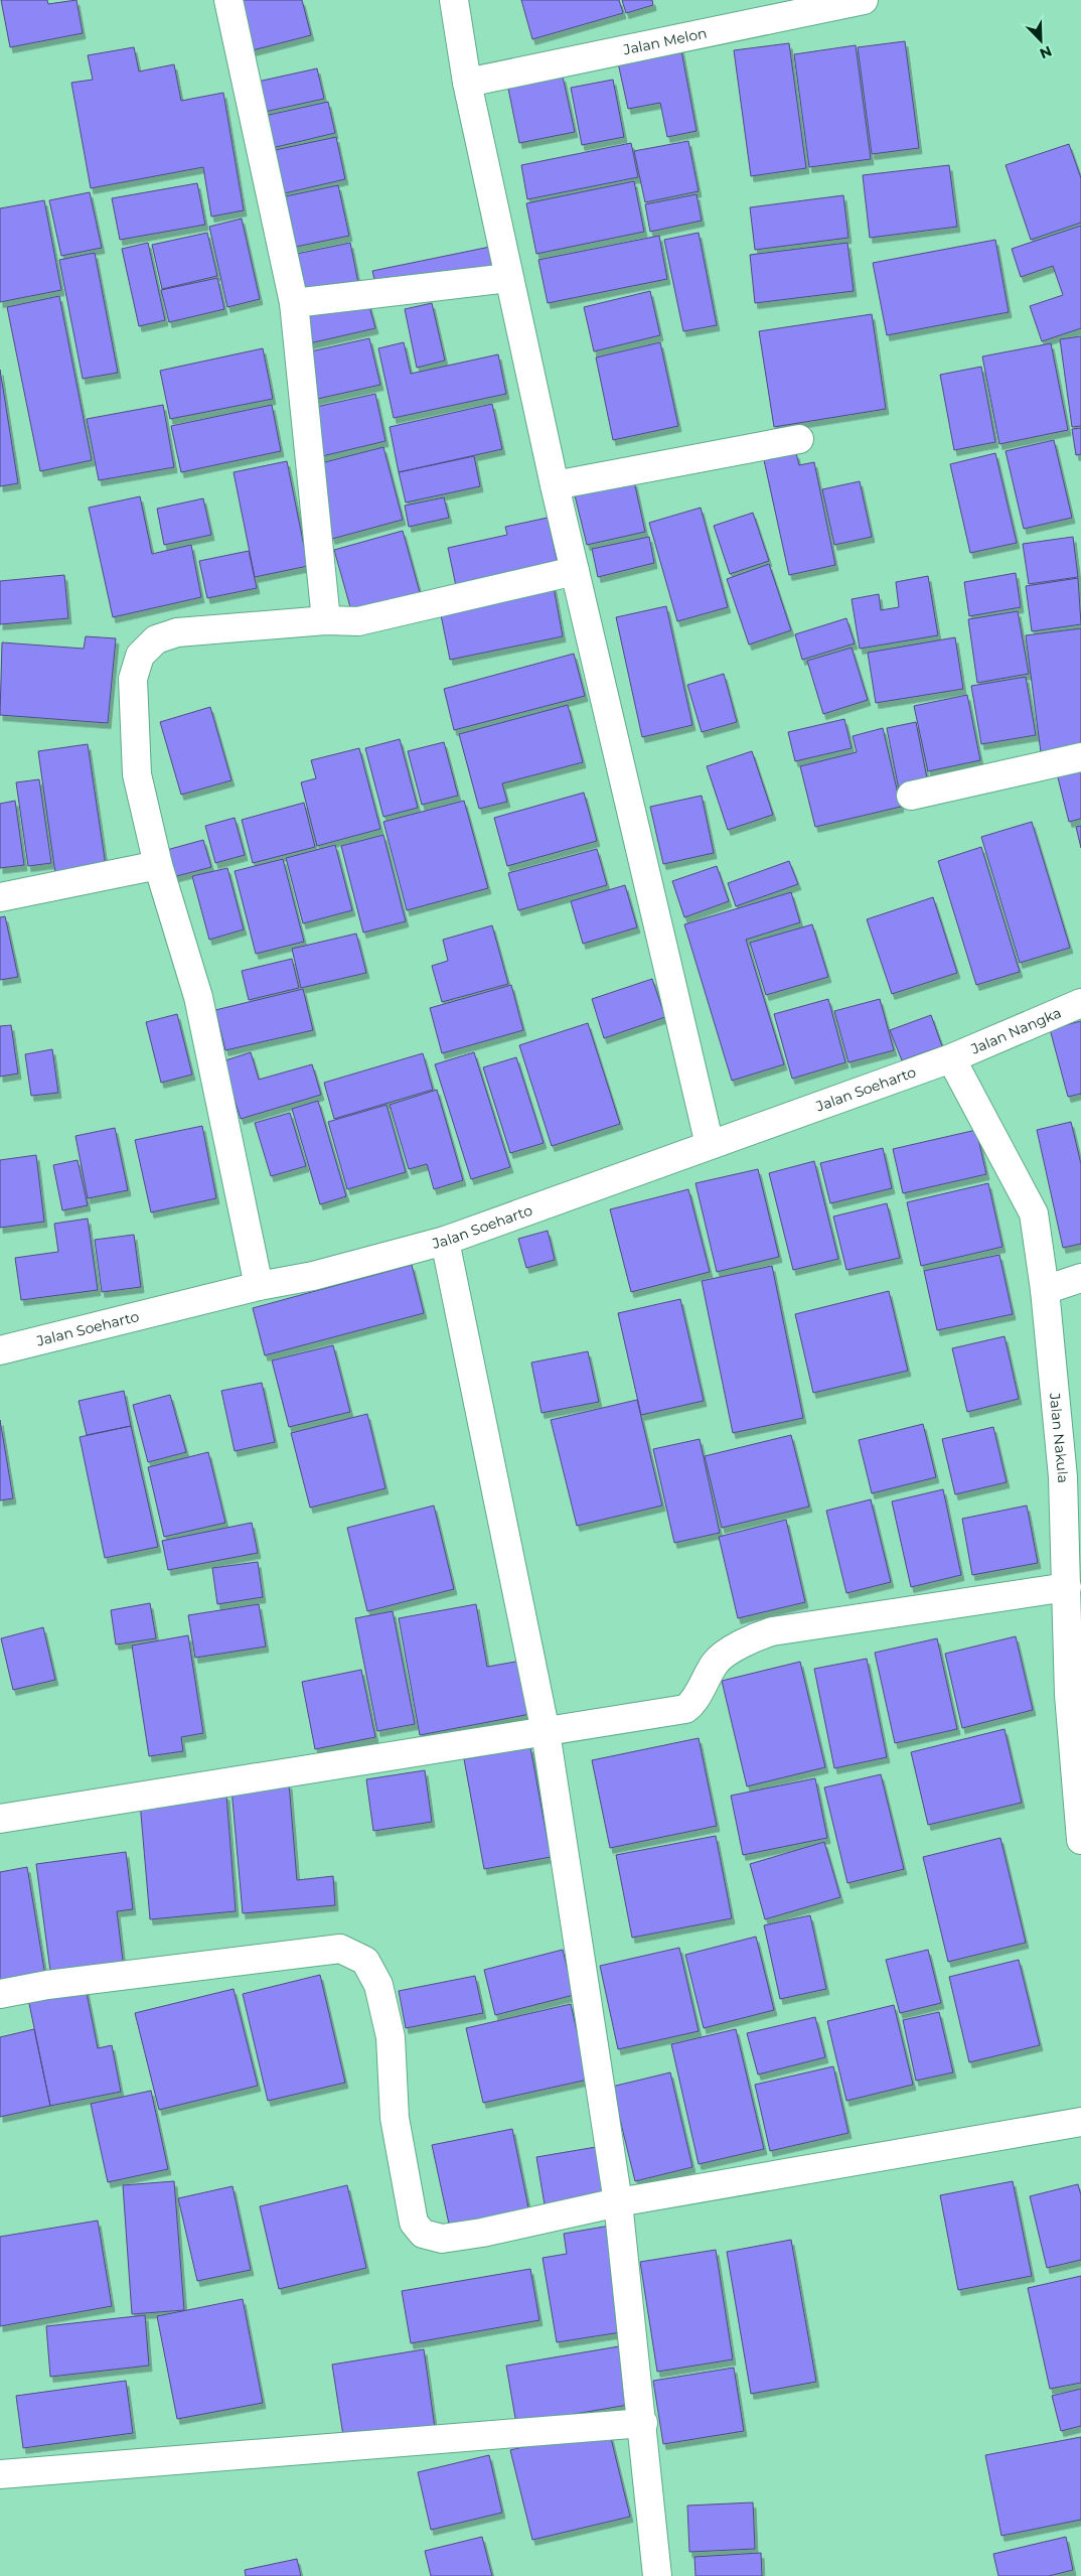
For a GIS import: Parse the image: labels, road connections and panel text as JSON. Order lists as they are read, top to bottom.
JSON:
{
  "streets": {
    "street": [
      "Jalan Melon",
      "Jalan Nangka",
      "Jalan Soeharto",
      "Jalan Nakula"
    ]
  },
  "crossings": [
    ["Jalan Nangka", "Jalan Soeharto"],
    ["Jalan Nangka", "Jalan Nakula"],
    ["Jalan Soeharto", "Jalan Nakula"]
  ],
  "north": "bottom right"
}
